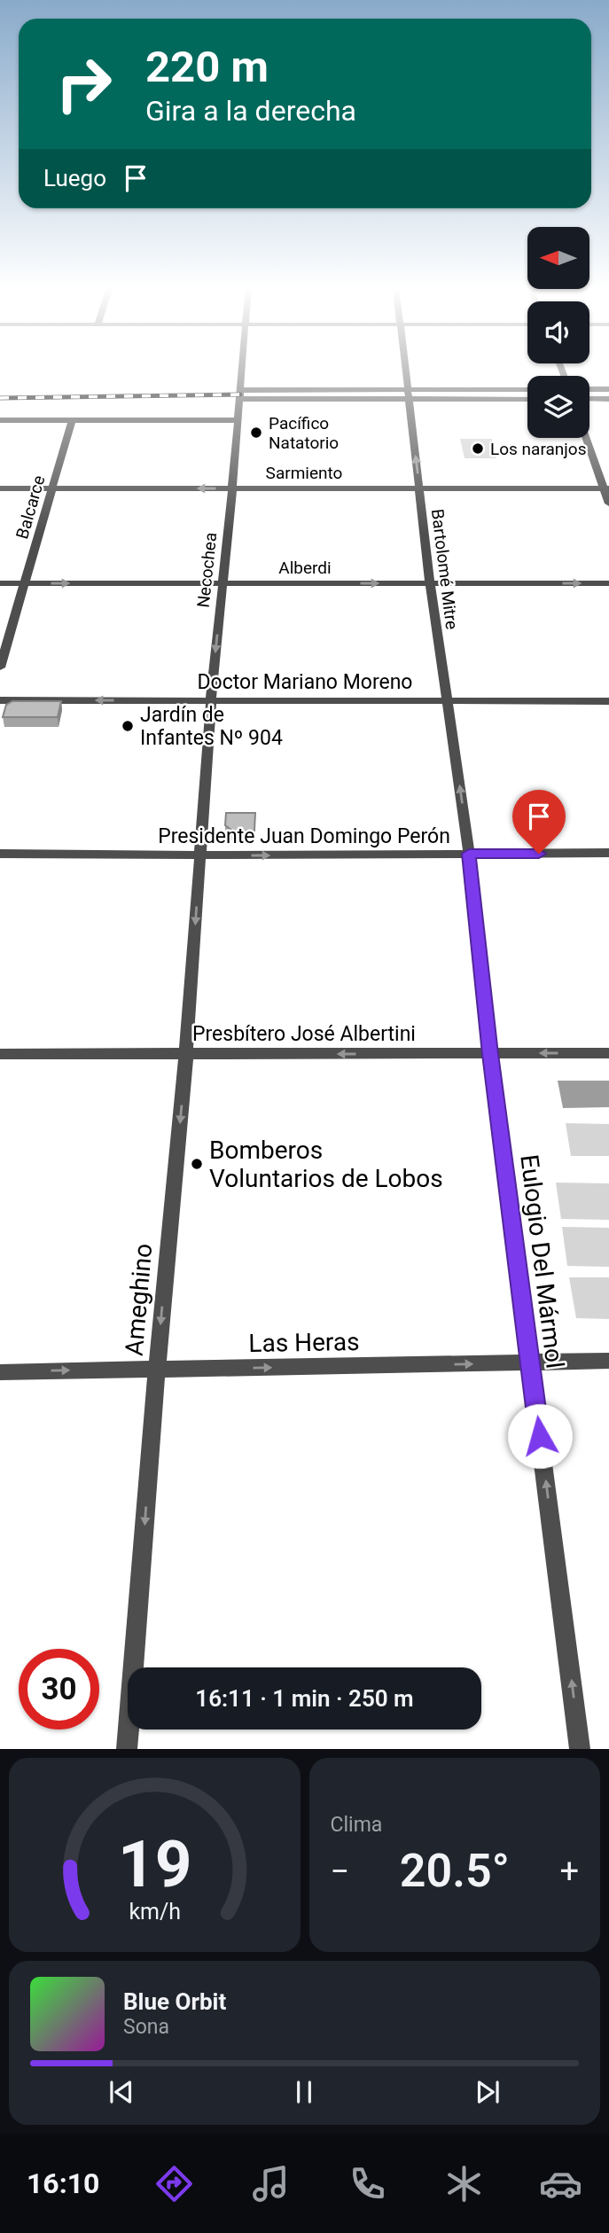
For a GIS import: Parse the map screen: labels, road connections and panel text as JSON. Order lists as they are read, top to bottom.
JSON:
{
  "streets": {
    "street": [
      "Sarmiento",
      "Balcarce",
      "Alberdi",
      "Bartolomé Mitre",
      "Necochea",
      "Doctor Mariano Moreno",
      "Presidente Juan Domingo Perón",
      "Presbítero José Albertini",
      "Eulogio Del Mármol",
      "Ameghino",
      "Las Heras"
    ]
  },
  "crossings": [
    ["Sarmiento", "Balcarce"],
    ["Sarmiento", "Bartolomé Mitre"],
    ["Sarmiento", "Necochea"],
    ["Balcarce", "Alberdi"],
    ["Alberdi", "Bartolomé Mitre"],
    ["Alberdi", "Necochea"],
    ["Bartolomé Mitre", "Doctor Mariano Moreno"],
    ["Bartolomé Mitre", "Presidente Juan Domingo Perón"],
    ["Bartolomé Mitre", "Eulogio Del Mármol"],
    ["Necochea", "Doctor Mariano Moreno"],
    ["Necochea", "Presidente Juan Domingo Perón"],
    ["Necochea", "Ameghino"],
    ["Presidente Juan Domingo Perón", "Eulogio Del Mármol"],
    ["Presidente Juan Domingo Perón", "Ameghino"],
    ["Presbítero José Albertini", "Eulogio Del Mármol"],
    ["Presbítero José Albertini", "Ameghino"],
    ["Eulogio Del Mármol", "Las Heras"],
    ["Ameghino", "Las Heras"]
  ],
  "one_way": [
    "Alberdi",
    "Bartolomé Mitre",
    "Presidente Juan Domingo Perón",
    "Presbítero José Albertini",
    "Eulogio Del Mármol",
    "Ameghino",
    "Las Heras"
  ],
  "places": [
    "Pacífico Natatorio",
    "Los naranjos",
    "Jardín de Infantes Nº 904",
    "Bomberos Voluntarios de Lobos"
  ],
  "north": "left",
  "page": {
    "turn": ["220 m", "Gira a la derecha"],
    "then": "Luego",
    "limit": "30",
    "trip": "16:11 · 1 min · 250 m",
    "tile": "Clima",
    "heat": ["−", "20.5°", "+"],
    "song": ["Blue Orbit", "Sona"],
    "tabs": "16:10",
    "gauge": ["19", "km/h"]
  }
}
